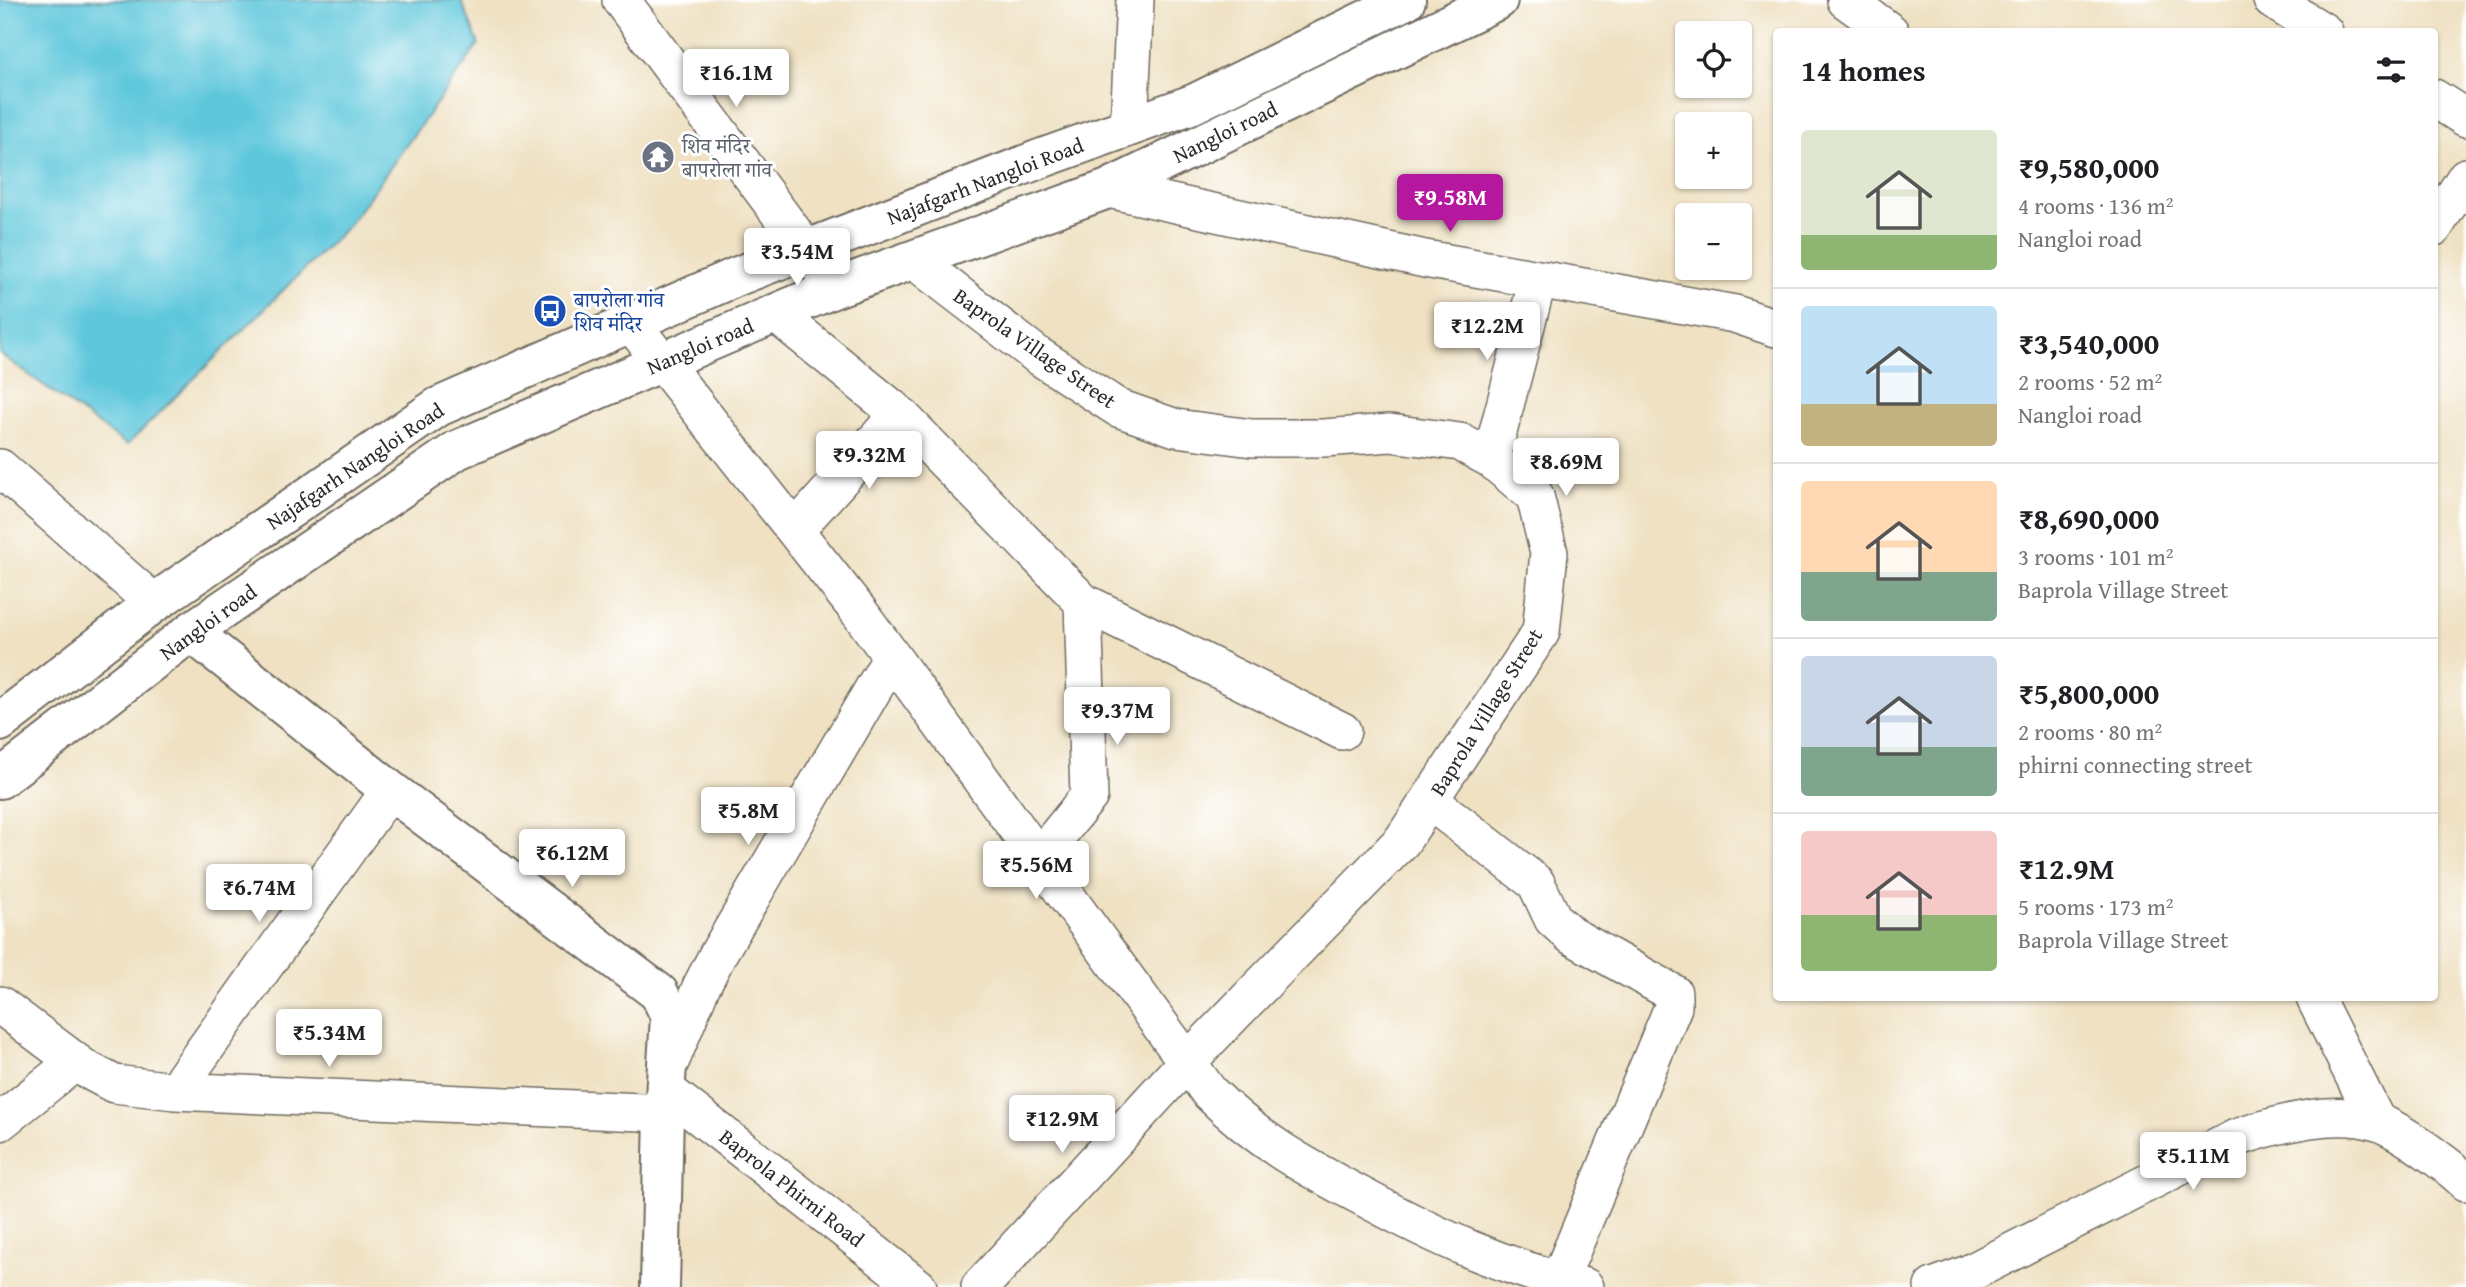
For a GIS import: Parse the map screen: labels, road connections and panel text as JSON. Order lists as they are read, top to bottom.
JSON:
{
  "streets": {
    "main road": ["Nangloi road", "Najafgarh Nangloi Road"],
    "street": ["Baprola Village Street", "Baprola Phirni Road"]
  },
  "crossings": [
    ["Nangloi road", "Baprola Village Street"]
  ],
  "places": {
    "temple": ["शिव मंदिर बापरोला गांव"],
    "bus stop": ["बापरोला गांव शिव मंदिर"]
  },
  "page": {
    "map_buttons": ["+", "−"],
    "heading": "14 homes",
    "price": [
      "₹16.1M",
      "₹9.58M",
      "₹3.54M",
      "₹12.2M",
      "₹9.32M",
      "₹8.69M",
      "₹9.37M",
      "₹5.8M",
      "₹6.12M",
      "₹5.56M",
      "₹6.74M",
      "₹5.34M",
      "₹12.9M",
      "₹5.11M"
    ],
    "list": [
      {
        "name": "₹9,580,000",
        "note": "4 rooms · 136 m² · Nangloi road"
      },
      {
        "name": "₹3,540,000",
        "note": "2 rooms · 52 m² · Nangloi road"
      },
      {
        "name": "₹8,690,000",
        "note": "3 rooms · 101 m² · Baprola Village Street"
      },
      {
        "name": "₹5,800,000",
        "note": "2 rooms · 80 m² · phirni connecting street"
      },
      {
        "name": "₹12.9M",
        "note": "5 rooms · 173 m² · Baprola Village Street"
      }
    ]
  }
}
